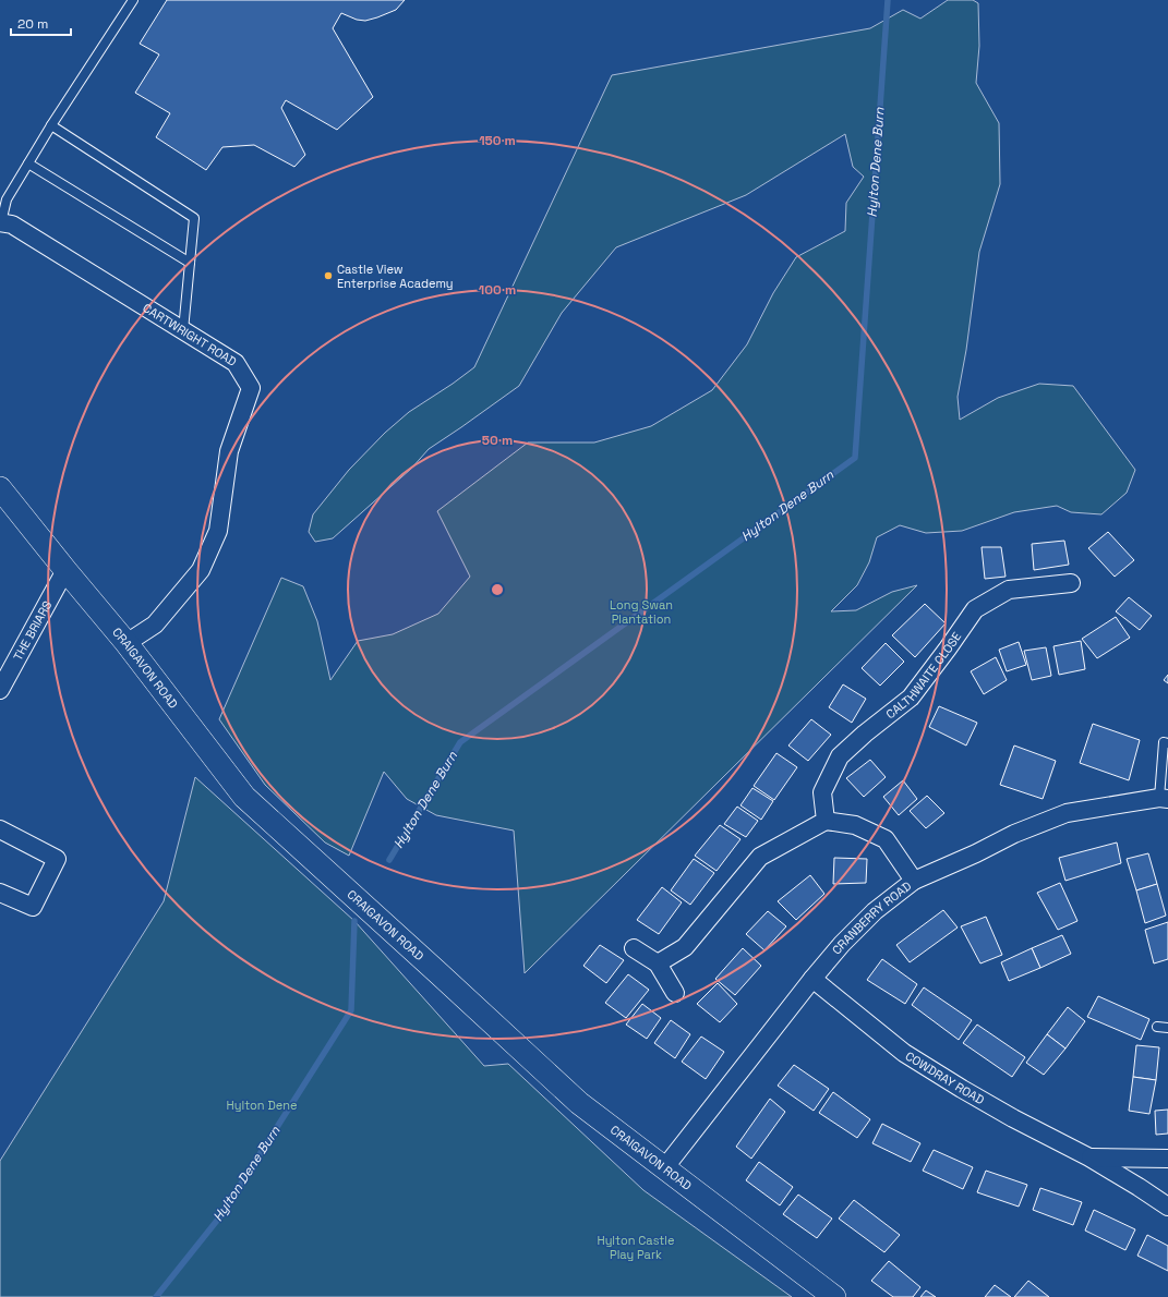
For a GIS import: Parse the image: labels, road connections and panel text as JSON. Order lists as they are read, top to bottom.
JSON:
{
  "streets": {
    "street": [
      "CARTWRIGHT ROAD",
      "THE BRIARS",
      "CRAIGAVON ROAD",
      "CALTHWAITE CLOSE",
      "CRANBERRY ROAD",
      "COWDRAY ROAD"
    ]
  },
  "crossings": [
    ["CARTWRIGHT ROAD", "CRAIGAVON ROAD"],
    ["THE BRIARS", "CRAIGAVON ROAD"],
    ["CRAIGAVON ROAD", "CRANBERRY ROAD"],
    ["CRANBERRY ROAD", "COWDRAY ROAD"]
  ],
  "water": ["Hylton Dene Burn"],
  "parks": ["Long Swan Plantation", "Hylton Dene", "Hylton Castle Play Park"],
  "places": ["Castle View Enterprise Academy"],
  "scale_bar": "20 m",
  "rings": ["150 m", "100 m", "50 m"]
}
